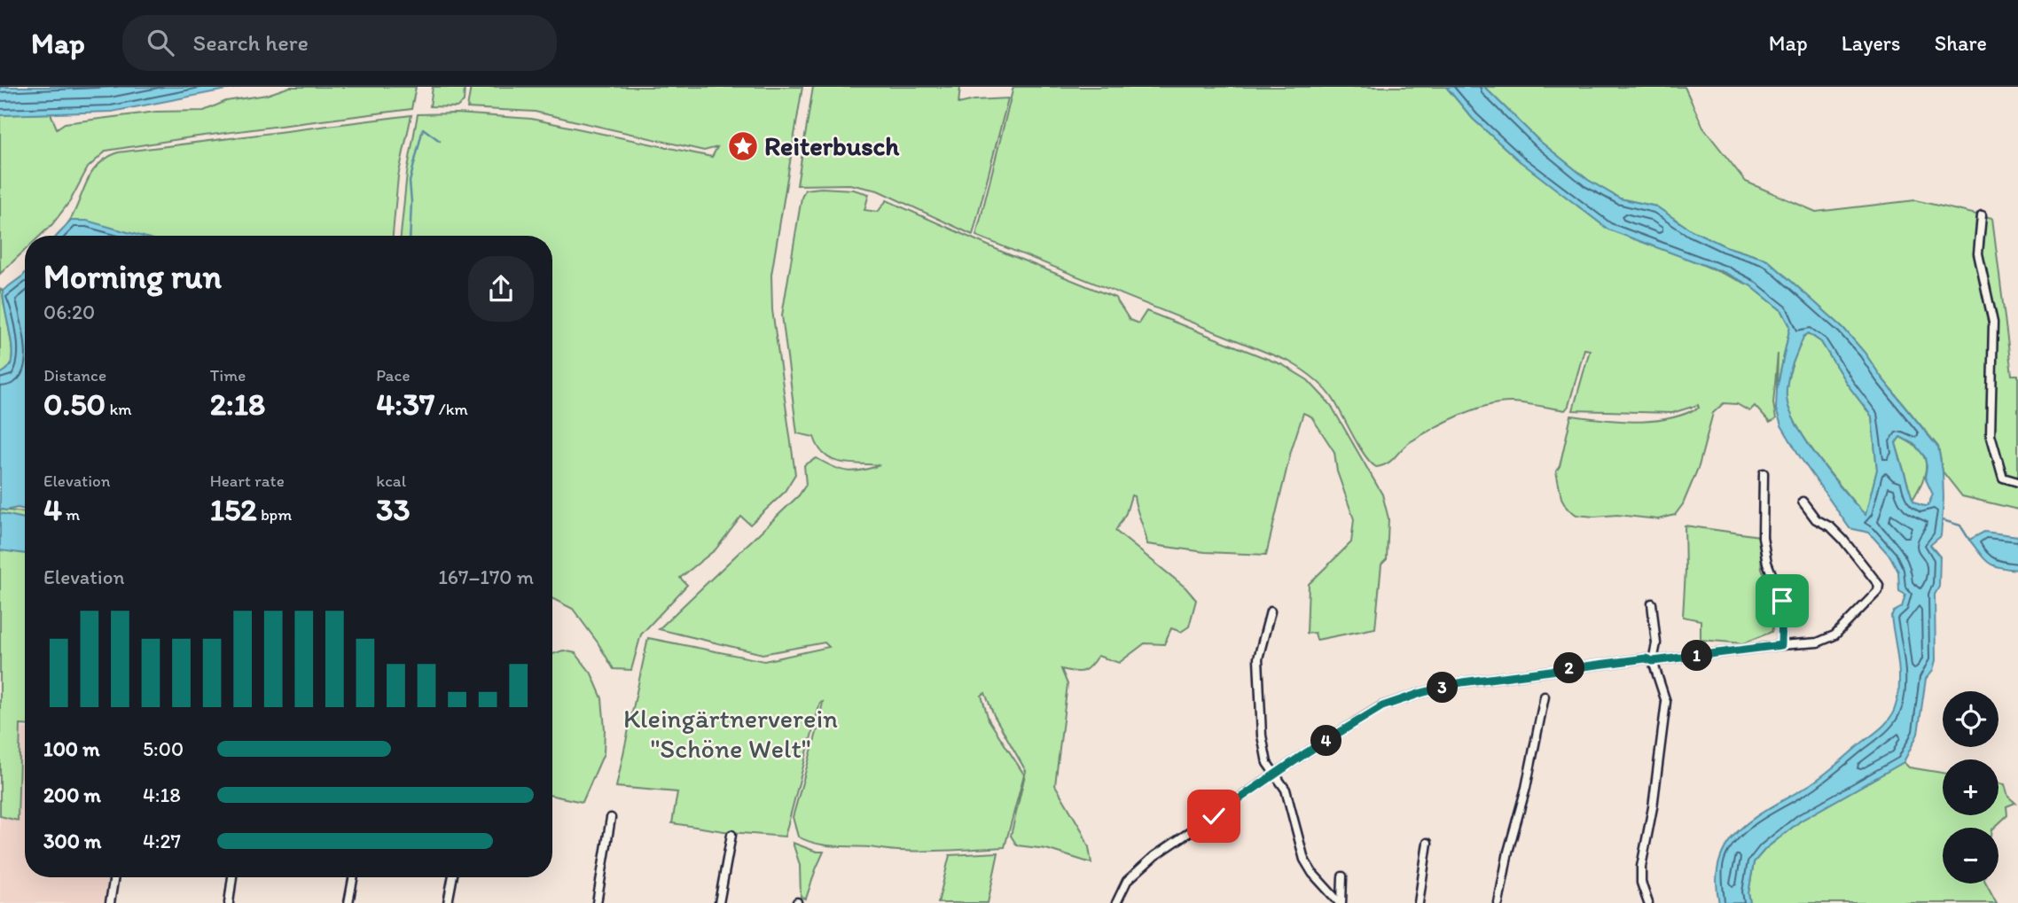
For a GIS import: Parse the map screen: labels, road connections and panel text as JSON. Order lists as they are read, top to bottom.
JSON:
{
  "parks": ["Kleingärtnerverein \"Schöne Welt\""],
  "places": {
    "place": ["Reiterbusch"]
  },
  "page": {
    "header": "Map",
    "search": "Search here",
    "nav": ["Map", "Layers", "Share"],
    "heading": ["Morning run", "06:20"],
    "stats": [
      ["Distance", "0.50 km"],
      ["Time", "2:18"],
      ["Pace", "4:37 /km"],
      ["Elevation", "4 m"],
      ["Heart rate", "152 bpm"],
      ["kcal", "33"]
    ],
    "chart": ["Elevation", "167–170 m"],
    "pins": [
      "1",
      "2",
      "3",
      "4"
    ],
    "map_buttons": ["+", "−"],
    "list": [
      {
        "name": "100 m",
        "note": "5:00"
      },
      {
        "name": "200 m",
        "note": "4:18"
      },
      {
        "name": "300 m",
        "note": "4:27"
      }
    ]
  }
}
